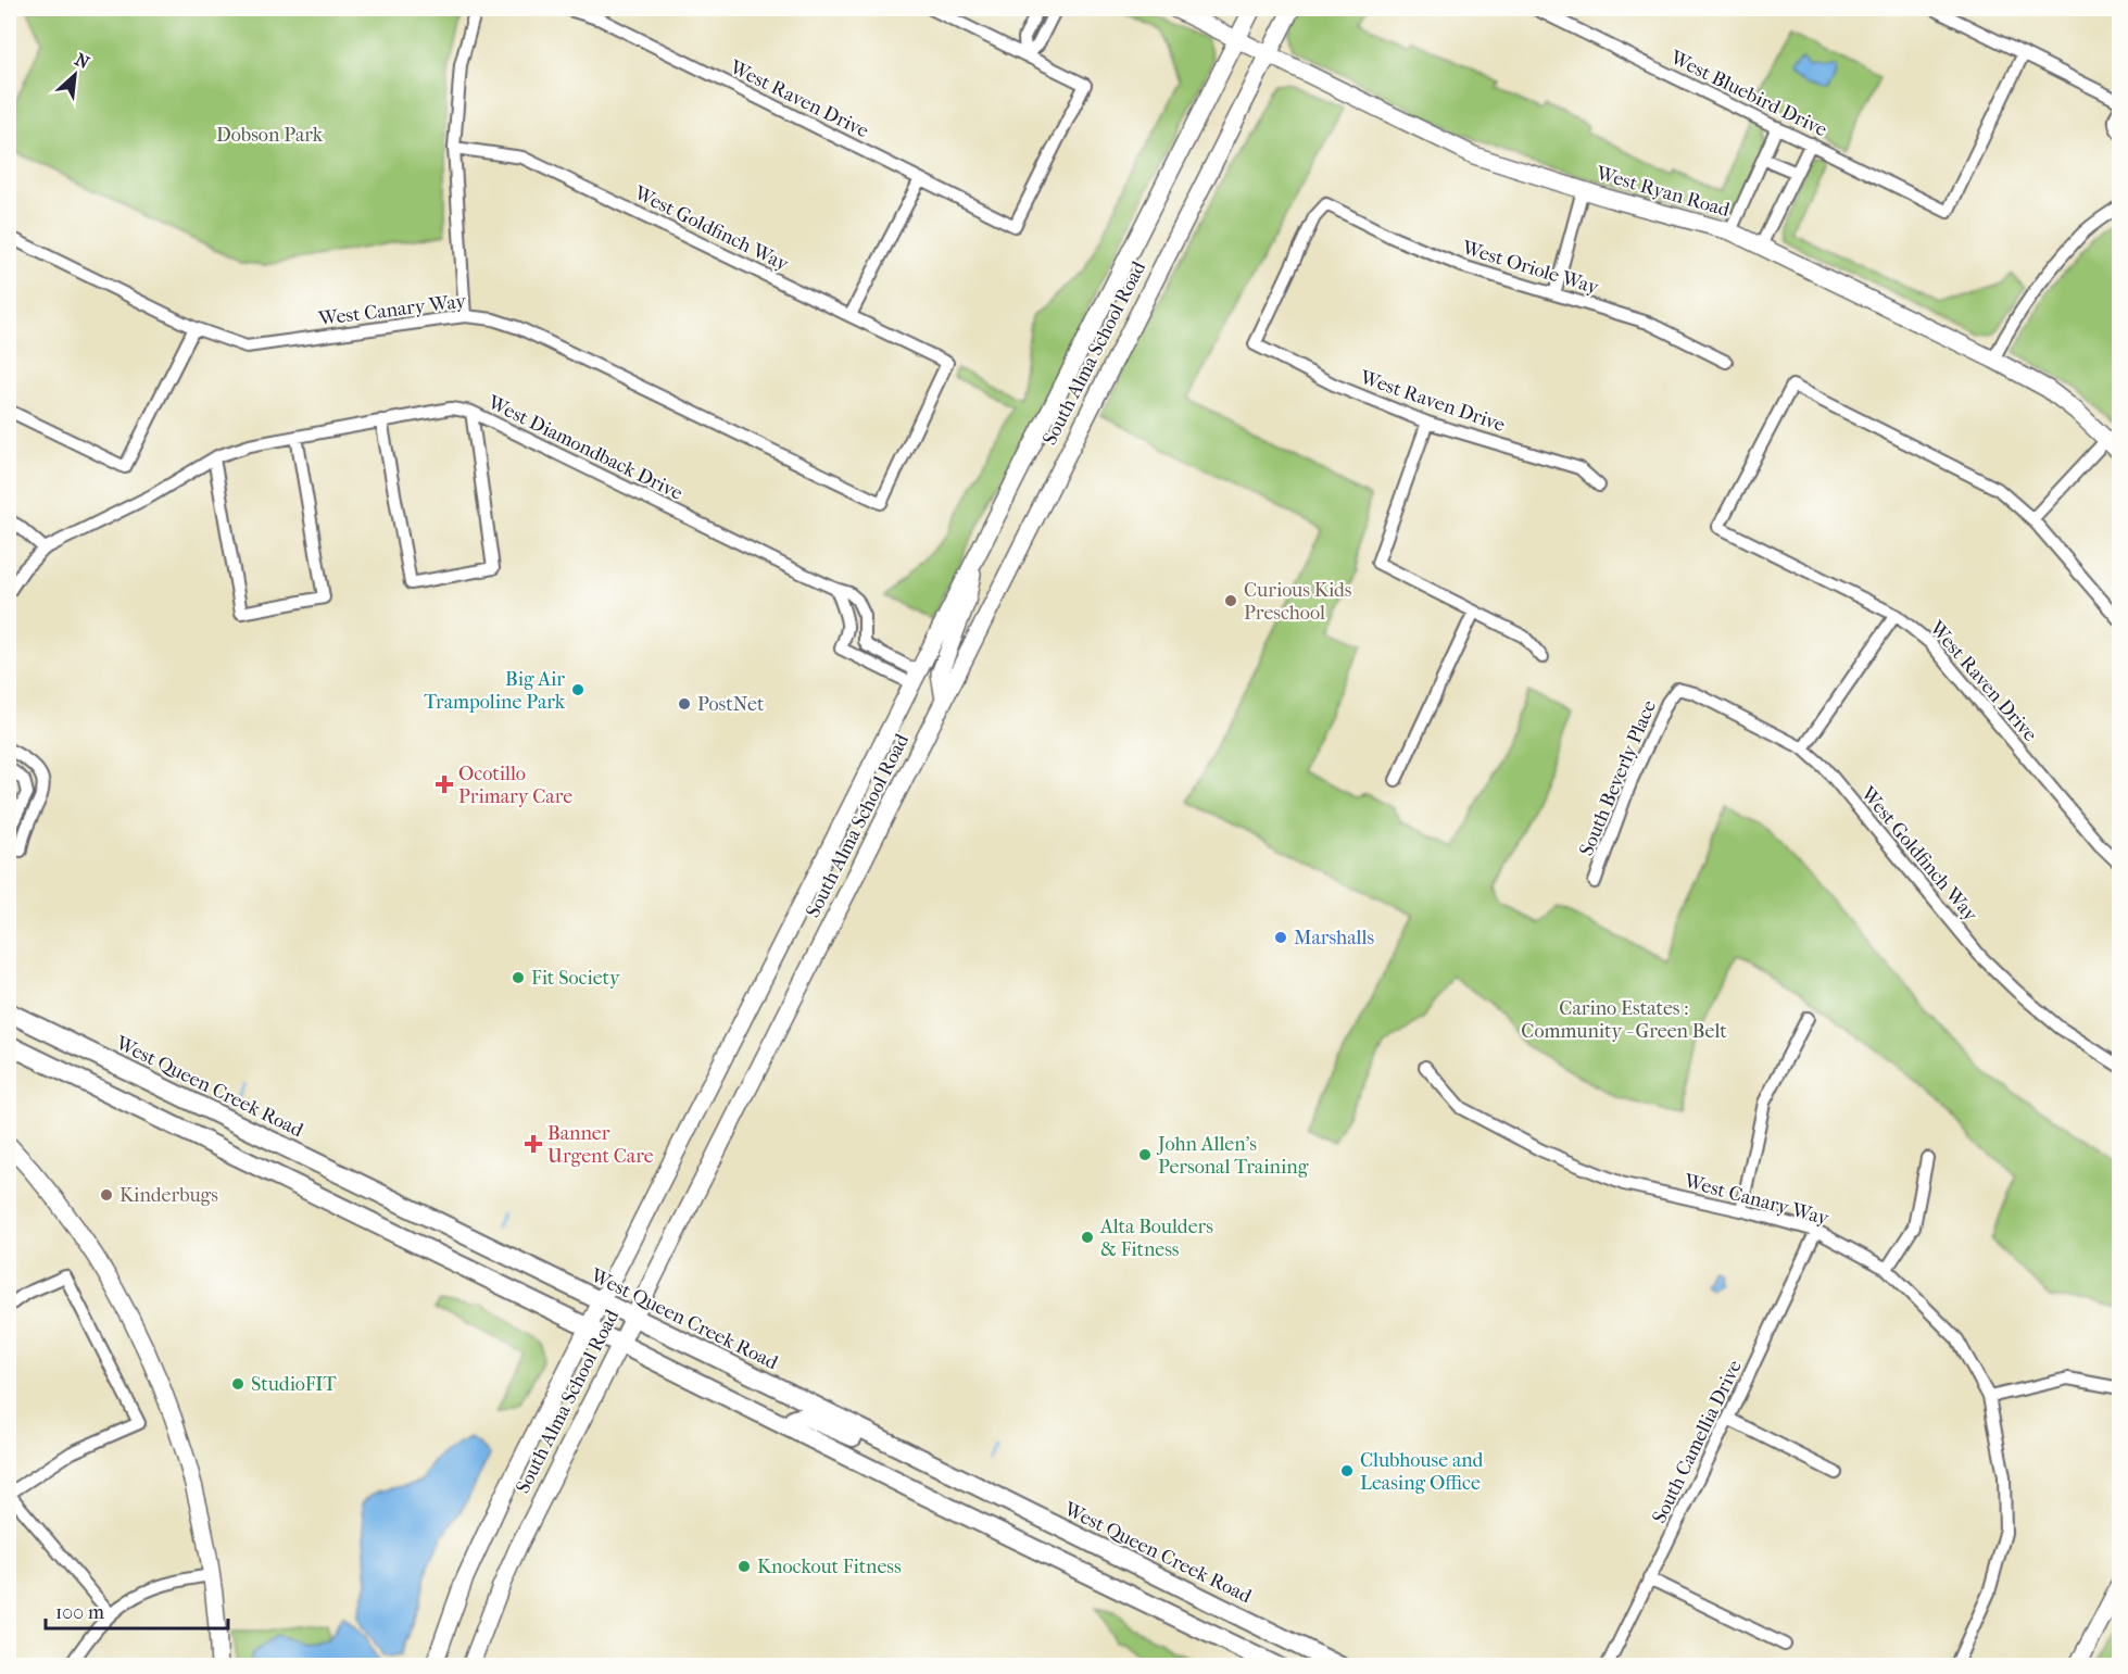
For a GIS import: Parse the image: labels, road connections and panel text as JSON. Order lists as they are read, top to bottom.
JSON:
{
  "streets": {
    "main road": ["West Ryan Road", "South Alma School Road", "West Queen Creek Road"],
    "street": [
      "West Bluebird Drive",
      "West Raven Drive",
      "West Goldfinch Way",
      "West Oriole Way",
      "West Canary Way",
      "West Diamondback Drive",
      "South Beverly Place",
      "South Camellia Drive"
    ]
  },
  "crossings": [
    ["West Raven Drive", "West Oriole Way"],
    ["West Ryan Road", "South Alma School Road"],
    ["West Goldfinch Way", "West Canary Way"],
    ["West Goldfinch Way", "South Beverly Place"],
    ["West Canary Way", "South Camellia Drive"],
    ["South Alma School Road", "West Diamondback Drive"],
    ["South Alma School Road", "West Queen Creek Road"]
  ],
  "parks": ["Dobson Park", "Carino Estates : Community - Green Belt"],
  "places": {
    "other": [
      "Curious Kids Preschool",
      "Big Air Trampoline Park",
      "PostNet",
      "Marshalls",
      "Fit Society",
      "John Allen's Personal Training",
      "Kinderbugs",
      "Alta Boulders & Fitness",
      "StudioFIT",
      "Clubhouse and Leasing Office",
      "Knockout Fitness"
    ],
    "health": ["Ocotillo Primary Care", "Banner Urgent Care"]
  },
  "scale_bar": "100 m",
  "north": "top right"
}
